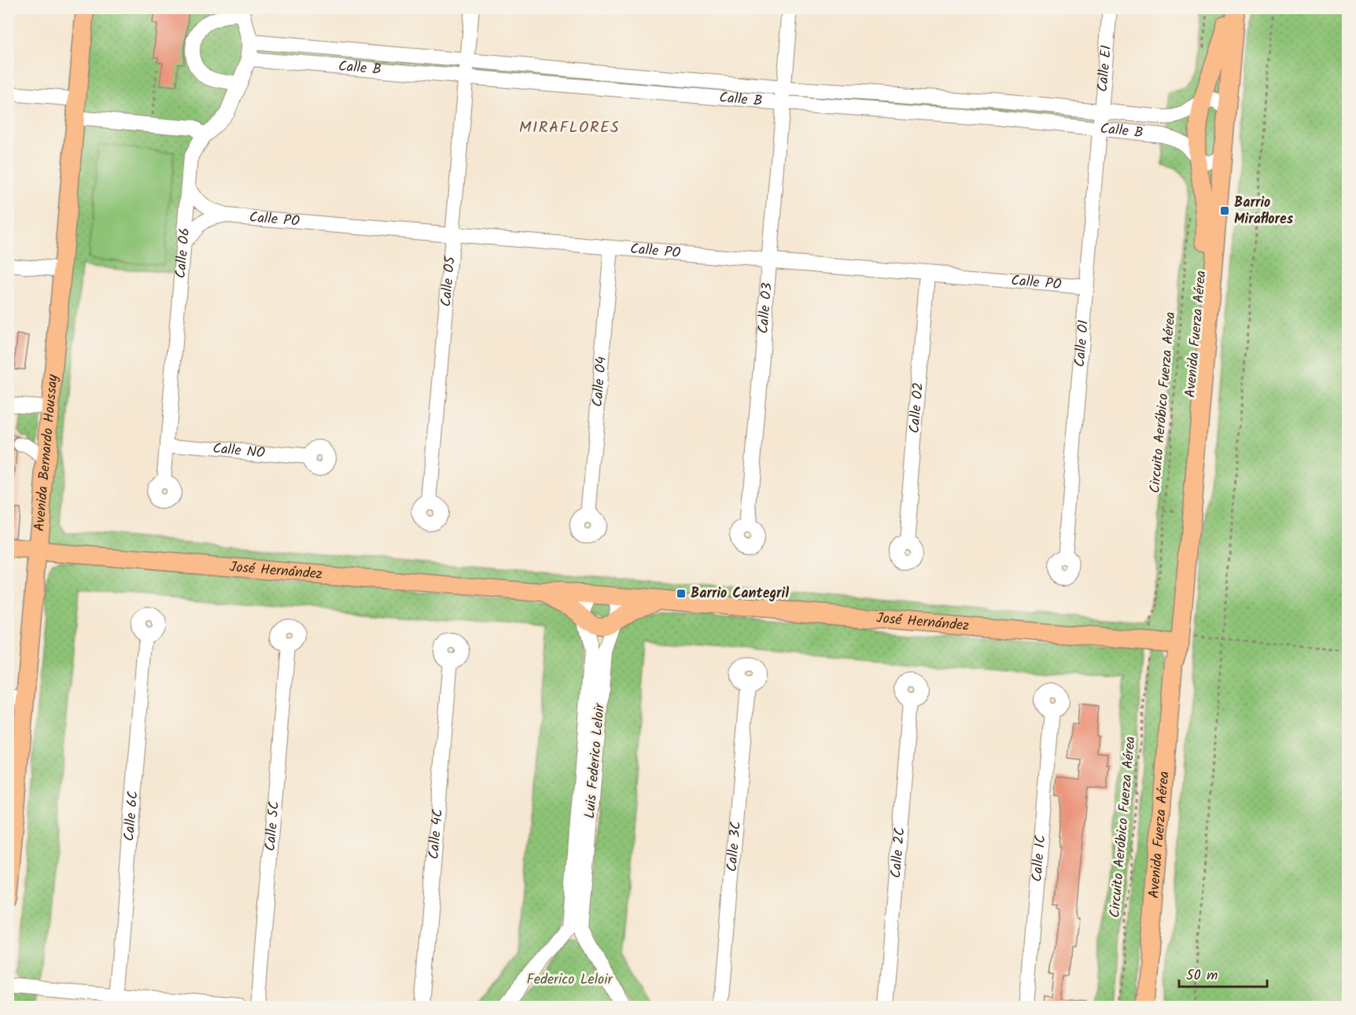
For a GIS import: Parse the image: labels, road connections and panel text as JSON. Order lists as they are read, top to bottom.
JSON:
{
  "streets": {
    "main road": ["Avenida Fuerza Aérea", "Avenida Bernardo Houssay", "José Hernández"],
    "street": [
      "Calle B",
      "Calle E1",
      "Calle PO",
      "Calle O6",
      "Calle O5",
      "Calle O3",
      "Calle O1",
      "Calle O4",
      "Calle O2",
      "Calle NO",
      "Luis Federico Leloir",
      "Calle 6C",
      "Calle 5C",
      "Calle 4C",
      "Calle 3C",
      "Calle 2C",
      "Calle 1C"
    ],
    "path": ["Circuito Aeróbico Fuerza Aérea"]
  },
  "crossings": [
    ["Calle B", "Calle E1"],
    ["Calle B", "Calle O6"],
    ["Calle B", "Calle O5"],
    ["Calle B", "Calle O3"],
    ["Calle B", "Avenida Fuerza Aérea"],
    ["Calle B", "Calle O1"],
    ["Calle E1", "Calle O1"],
    ["Calle PO", "Calle O6"],
    ["Calle PO", "Calle O5"],
    ["Calle PO", "Calle O3"],
    ["Calle PO", "Calle O1"],
    ["Calle PO", "Calle O4"],
    ["Calle PO", "Calle O2"],
    ["Calle O6", "Calle NO"],
    ["Avenida Fuerza Aérea", "Circuito Aeróbico Fuerza Aérea"],
    ["Avenida Fuerza Aérea", "José Hernández"],
    ["Avenida Bernardo Houssay", "José Hernández"],
    ["José Hernández", "Luis Federico Leloir"]
  ],
  "districts": ["MIRAFLORES"],
  "parks": ["Federico Leloir"],
  "places": {
    "transit": ["Barrio Miraflores", "Barrio Cantegril"]
  },
  "scale_bar": "50 m"
}
